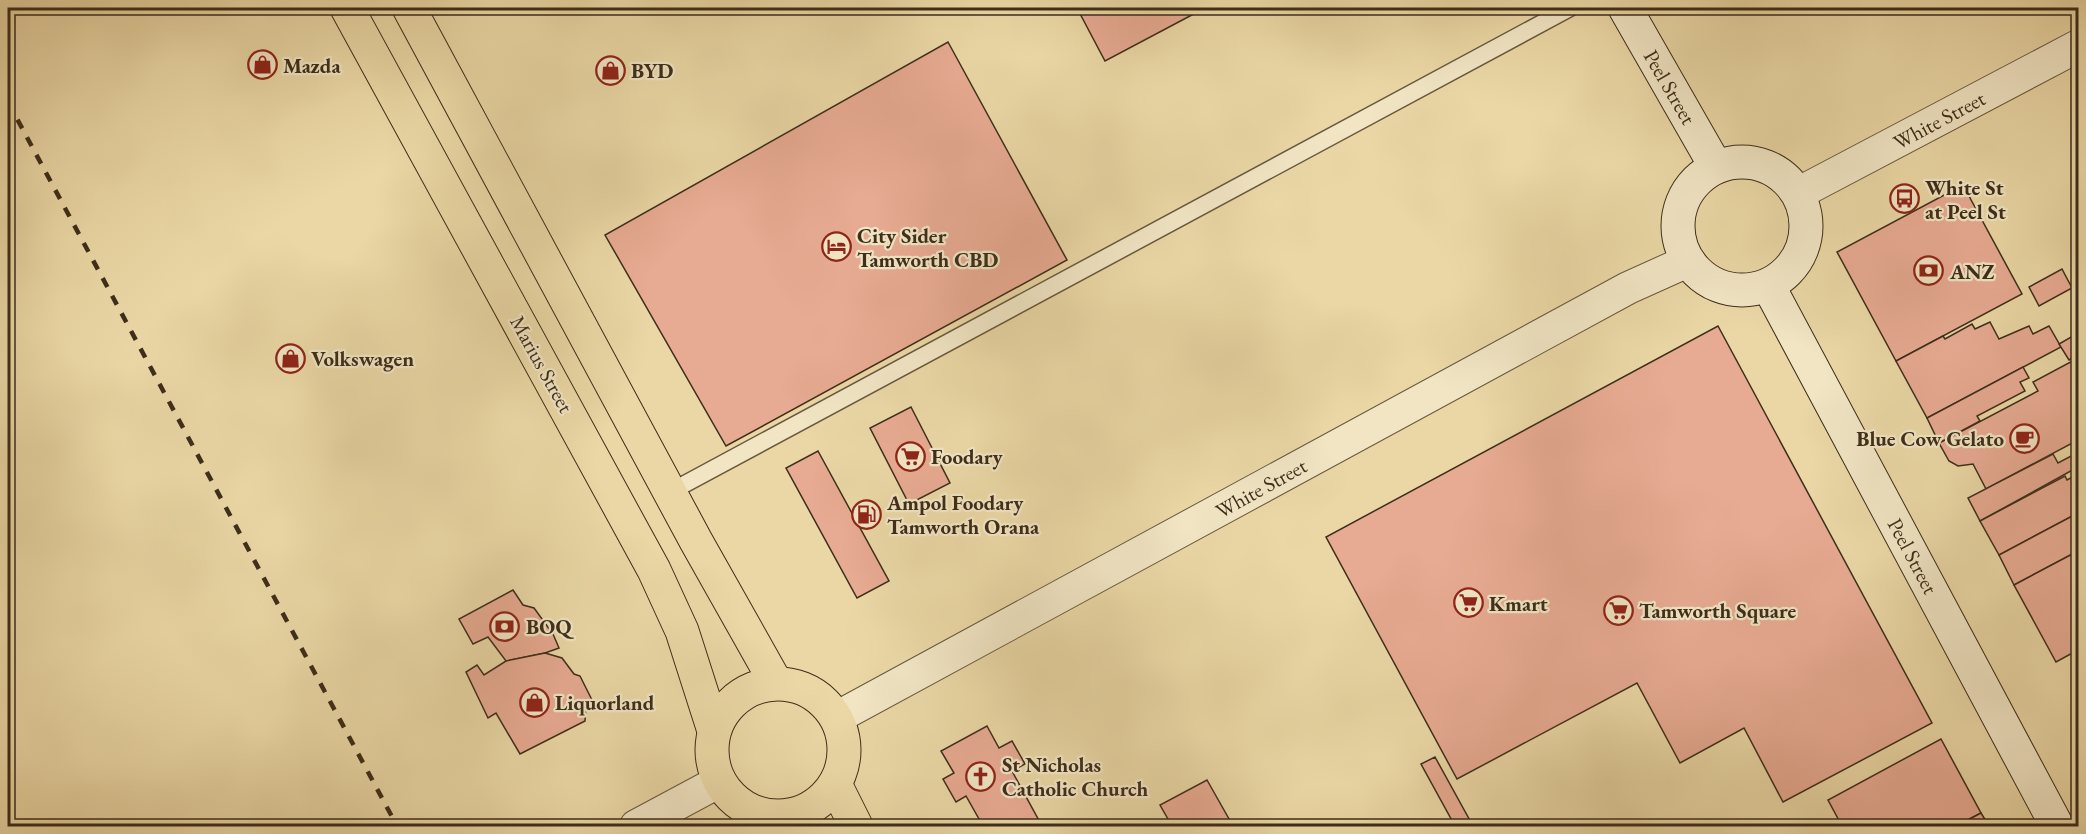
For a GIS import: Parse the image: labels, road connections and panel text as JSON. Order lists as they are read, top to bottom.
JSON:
{
  "streets": {
    "main road": ["Peel Street", "Marius Street"],
    "street": ["White Street"]
  },
  "crossings": [
    ["Peel Street", "White Street"],
    ["White Street", "Marius Street"]
  ],
  "places": {
    "shop": [
      "Mazda",
      "BYD",
      "Volkswagen",
      "Liquorland"
    ],
    "bus stop": ["White St at Peel St"],
    "hotel": ["City Sider Tamworth CBD"],
    "bank": ["ANZ", "BOQ"],
    "cafe": ["Blue Cow Gelato"],
    "supermarket": ["Foodary", "Kmart", "Tamworth Square"],
    "fuel station": ["Ampol Foodary Tamworth Orana"],
    "church": ["St Nicholas Catholic Church"]
  }
}
